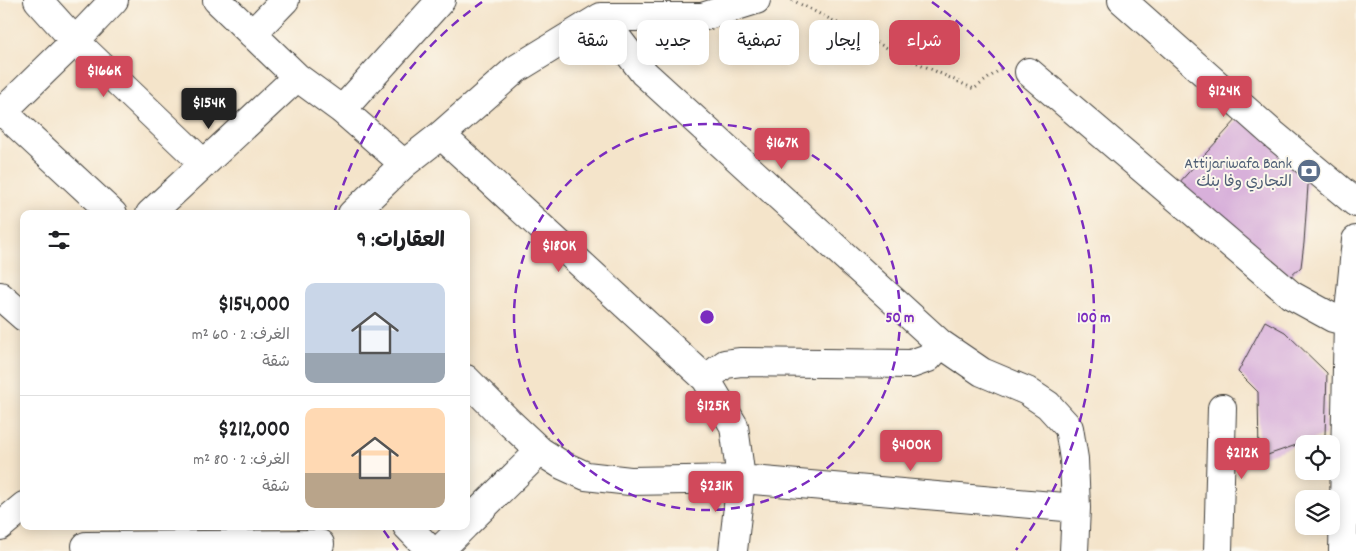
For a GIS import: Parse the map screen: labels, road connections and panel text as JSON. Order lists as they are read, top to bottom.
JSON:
{
  "places": {
    "bank": ["Attijariwafa Bank التجاري وفا بنك"]
  },
  "page": {
    "chip": [
      "شراء",
      "إيجار",
      "تصفية",
      "جديد",
      "شقة"
    ],
    "price": [
      "$166K",
      "$124K",
      "$154K",
      "$167K",
      "$180K",
      "$125K",
      "$400K",
      "$212K",
      "$231K"
    ],
    "heading": "العقارات: 9",
    "list": [
      {
        "name": "$154,000",
        "note": "الغرف: 2 · 60 m² · شقة"
      },
      {
        "name": "$212,000",
        "note": "الغرف: 2 · 80 m² · شقة"
      }
    ]
  },
  "rings": ["50 m", "100 m"]
}
